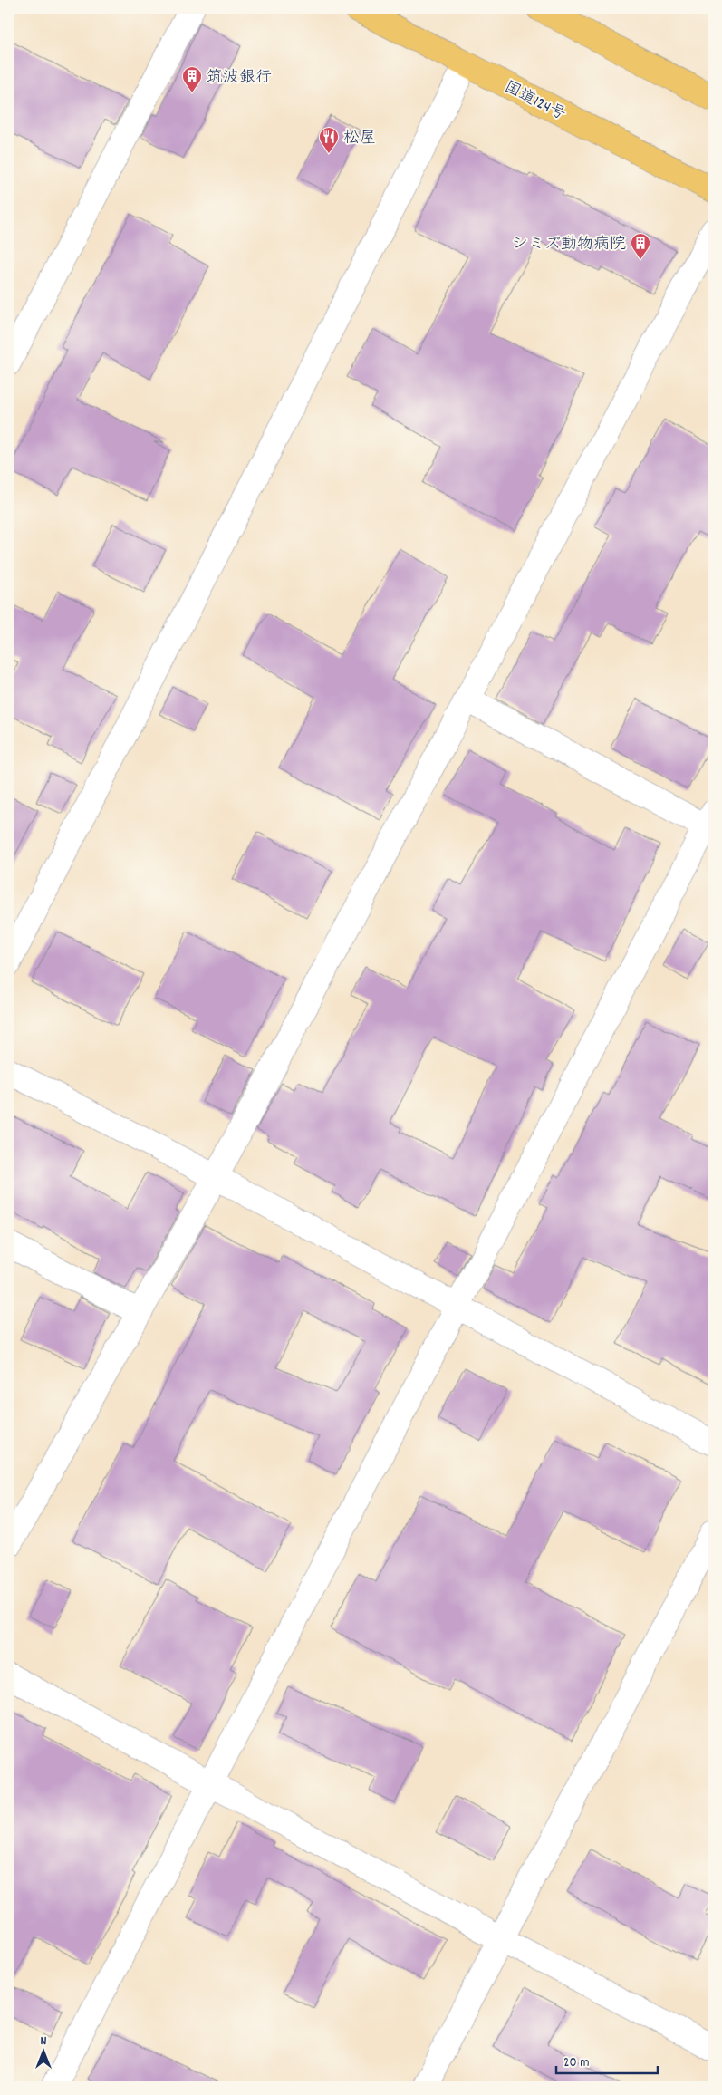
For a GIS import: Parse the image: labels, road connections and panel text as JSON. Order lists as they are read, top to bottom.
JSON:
{
  "streets": {
    "highway": ["国道124号"]
  },
  "places": {
    "building": ["筑波銀行", "シミズ動物病院"],
    "restaurant": ["松屋"]
  },
  "scale_bar": "20 m",
  "north": "top"
}
